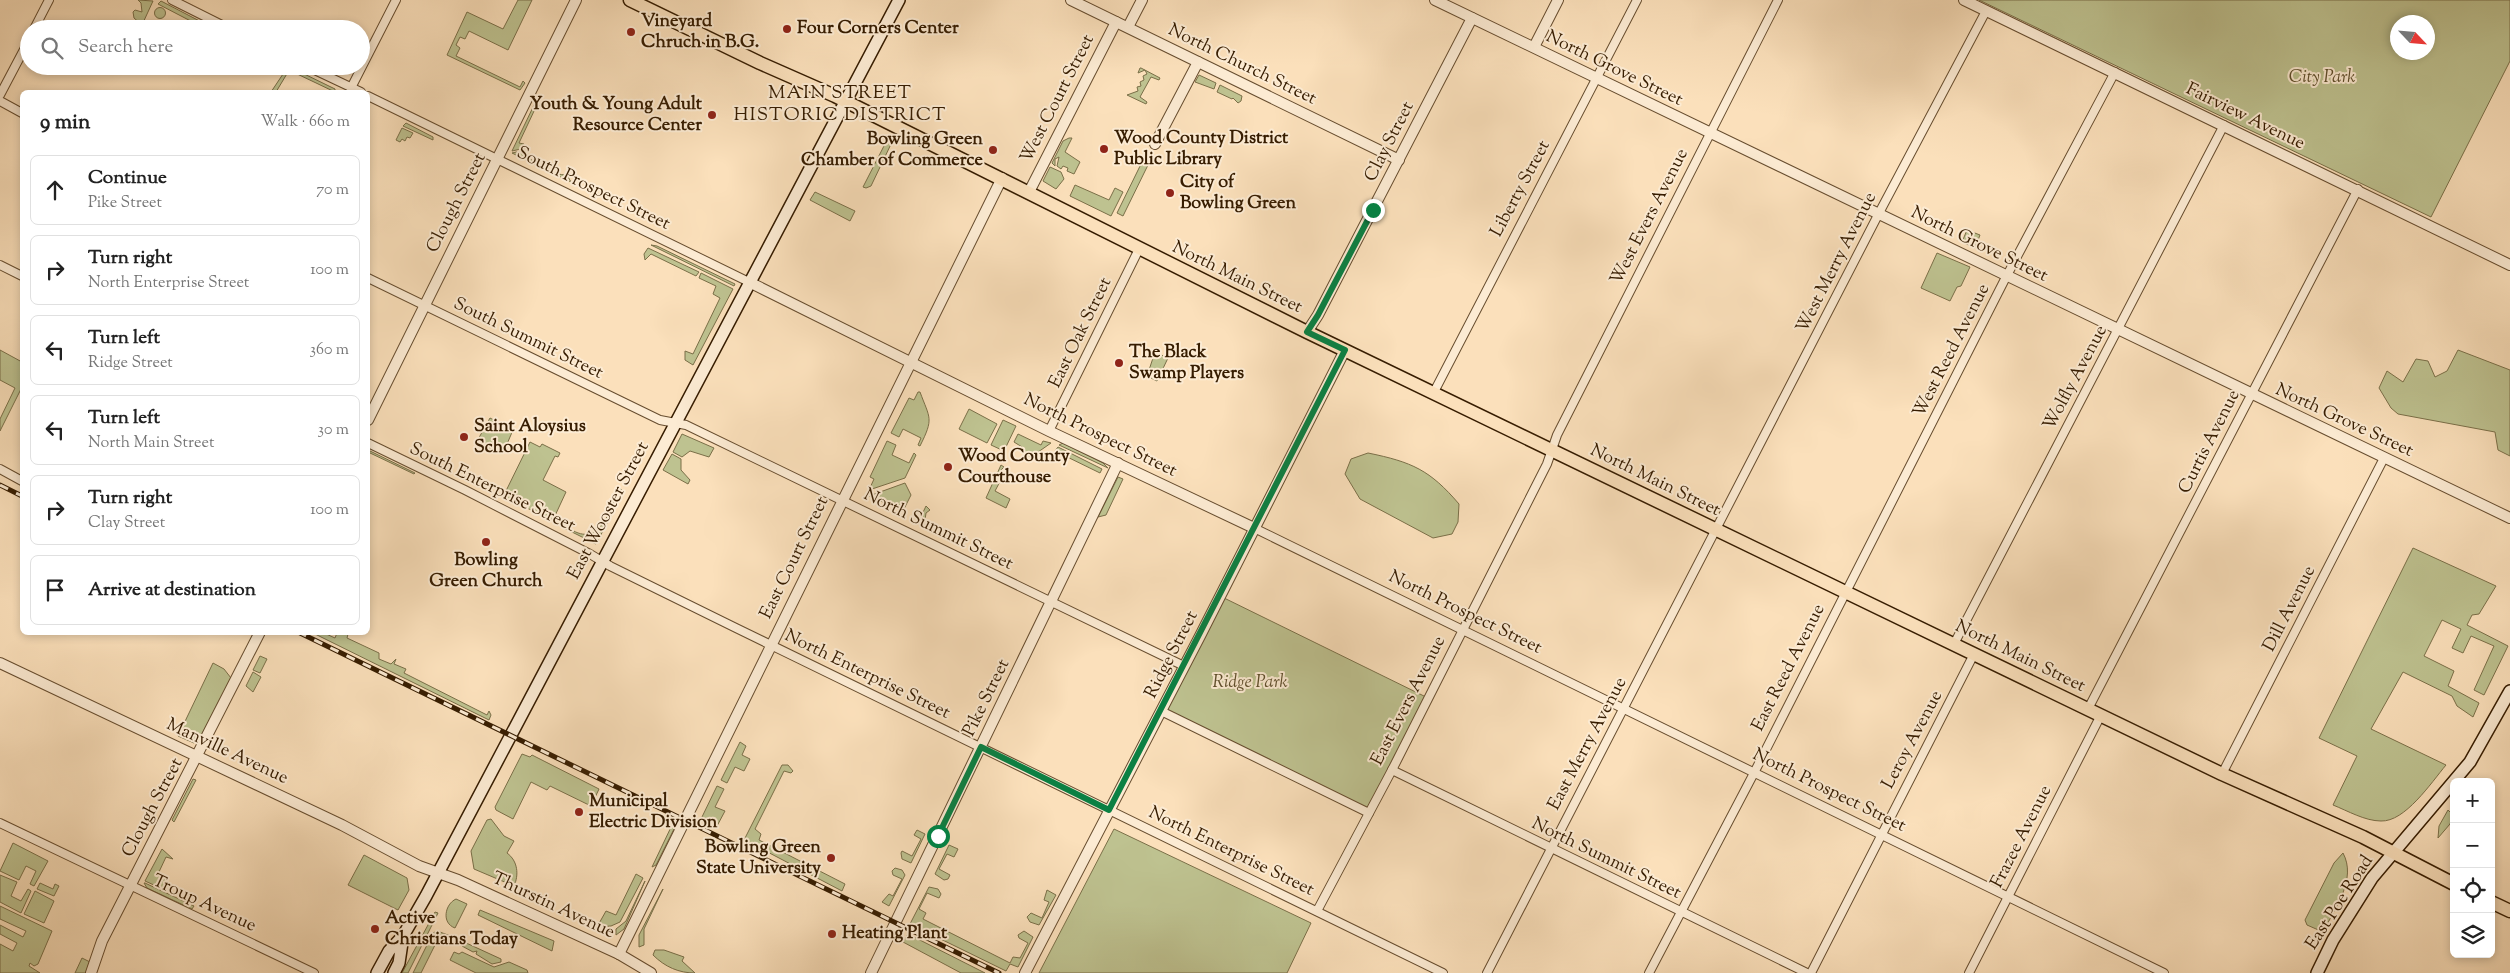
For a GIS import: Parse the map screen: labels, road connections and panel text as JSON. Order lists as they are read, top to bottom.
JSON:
{
  "streets": {
    "main road": ["North Main Street", "East Wooster Street", "East Poe Road"],
    "street": [
      "North Church Street",
      "North Grove Street",
      "West Court Street",
      "Fairview Avenue",
      "Clay Street",
      "South Prospect Street",
      "Liberty Street",
      "Clough Street",
      "West Evers Avenue",
      "West Merry Avenue",
      "East Oak Street",
      "South Summit Street",
      "West Reed Avenue",
      "Wolfly Avenue",
      "North Prospect Street",
      "Curtis Avenue",
      "South Enterprise Street",
      "North Summit Street",
      "East Court Street",
      "Dill Avenue",
      "Ridge Street",
      "East Reed Avenue",
      "North Enterprise Street",
      "Pike Street",
      "East Evers Avenue",
      "Leroy Avenue",
      "East Merry Avenue",
      "Manville Avenue",
      "Frazee Avenue",
      "Troup Avenue",
      "Thurstin Avenue"
    ]
  },
  "crossings": [
    ["North Church Street", "West Court Street"],
    ["North Church Street", "Clay Street"],
    ["North Grove Street", "Clay Street"],
    ["North Grove Street", "Liberty Street"],
    ["North Grove Street", "West Evers Avenue"],
    ["North Grove Street", "West Merry Avenue"],
    ["North Grove Street", "West Reed Avenue"],
    ["North Grove Street", "Wolfly Avenue"],
    ["North Grove Street", "Curtis Avenue"],
    ["North Grove Street", "Dill Avenue"],
    ["West Court Street", "North Main Street"],
    ["Fairview Avenue", "West Merry Avenue"],
    ["Fairview Avenue", "West Reed Avenue"],
    ["Fairview Avenue", "Wolfly Avenue"],
    ["Fairview Avenue", "Curtis Avenue"],
    ["Clay Street", "North Main Street"],
    ["South Prospect Street", "Clough Street"],
    ["South Prospect Street", "North Prospect Street"],
    ["South Prospect Street", "East Wooster Street"],
    ["Liberty Street", "North Main Street"],
    ["Clough Street", "South Summit Street"],
    ["Clough Street", "Manville Avenue"],
    ["Clough Street", "Troup Avenue"],
    ["West Evers Avenue", "North Main Street"],
    ["West Evers Avenue", "East Evers Avenue"],
    ["West Merry Avenue", "North Main Street"],
    ["West Merry Avenue", "East Merry Avenue"],
    ["North Main Street", "East Oak Street"],
    ["North Main Street", "West Reed Avenue"],
    ["North Main Street", "Wolfly Avenue"],
    ["North Main Street", "Curtis Avenue"],
    ["North Main Street", "East Wooster Street"],
    ["North Main Street", "East Court Street"],
    ["North Main Street", "Dill Avenue"],
    ["North Main Street", "Ridge Street"],
    ["North Main Street", "East Reed Avenue"],
    ["North Main Street", "East Evers Avenue"],
    ["North Main Street", "Leroy Avenue"],
    ["North Main Street", "East Merry Avenue"],
    ["North Main Street", "Frazee Avenue"],
    ["North Main Street", "East Poe Road"],
    ["East Oak Street", "North Prospect Street"],
    ["South Summit Street", "East Wooster Street"],
    ["South Summit Street", "North Summit Street"],
    ["West Reed Avenue", "East Reed Avenue"],
    ["North Prospect Street", "East Wooster Street"],
    ["North Prospect Street", "East Court Street"],
    ["North Prospect Street", "Ridge Street"],
    ["North Prospect Street", "East Reed Avenue"],
    ["North Prospect Street", "Pike Street"],
    ["North Prospect Street", "East Evers Avenue"],
    ["North Prospect Street", "Leroy Avenue"],
    ["North Prospect Street", "East Merry Avenue"],
    ["North Prospect Street", "Frazee Avenue"],
    ["South Enterprise Street", "East Wooster Street"],
    ["South Enterprise Street", "North Enterprise Street"],
    ["East Wooster Street", "North Summit Street"],
    ["East Wooster Street", "North Enterprise Street"],
    ["East Wooster Street", "Manville Avenue"],
    ["East Wooster Street", "Thurstin Avenue"],
    ["North Summit Street", "East Court Street"],
    ["North Summit Street", "Ridge Street"],
    ["North Summit Street", "East Reed Avenue"],
    ["North Summit Street", "Pike Street"],
    ["North Summit Street", "East Evers Avenue"],
    ["North Summit Street", "East Merry Avenue"],
    ["East Court Street", "North Enterprise Street"],
    ["East Court Street", "Thurstin Avenue"],
    ["Ridge Street", "North Enterprise Street"],
    ["North Enterprise Street", "Pike Street"],
    ["North Enterprise Street", "East Evers Avenue"],
    ["Manville Avenue", "Thurstin Avenue"]
  ],
  "districts": ["MAIN STREET HISTORIC DISTRICT"],
  "parks": ["City Park", "Ridge Park"],
  "places": [
    "Four Corners Center",
    "Vineyard Chruch in B.G.",
    "Youth & Young Adult Resource Center",
    "Wood County District Public Library",
    "Bowling Green Chamber of Commerce",
    "City of Bowling Green",
    "The Black Swamp Players",
    "Saint Aloysius School",
    "Wood County Courthouse",
    "Bowling Green Church",
    "Municipal Electric Division",
    "Bowling Green State University",
    "Active Christians Today",
    "Heating Plant"
  ],
  "north": "bottom right",
  "page": {
    "search": "Search here",
    "heading": ["9 min", "Walk · 660 m"],
    "list": [
      ["Continue", "Pike Street", "70 m"],
      ["Turn right", "North Enterprise Street", "100 m"],
      ["Turn left", "Ridge Street", "360 m"],
      ["Turn left", "North Main Street", "30 m"],
      ["Turn right", "Clay Street", "100 m"],
      "Arrive at destination"
    ],
    "map_buttons": ["+", "−"]
  }
}
